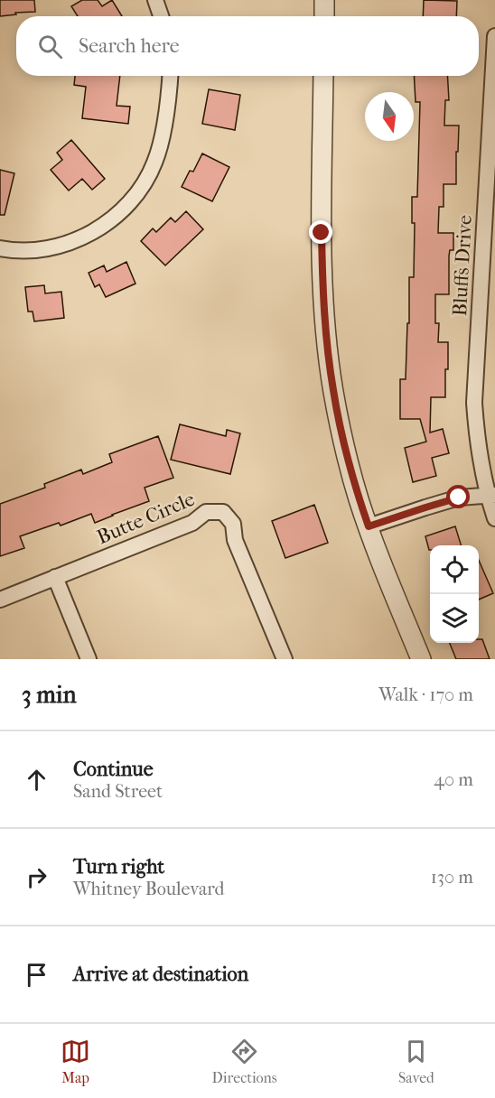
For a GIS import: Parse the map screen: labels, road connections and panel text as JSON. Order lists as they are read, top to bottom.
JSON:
{
  "streets": {
    "street": ["Bluffs Drive", "Butte Circle"]
  },
  "north": "bottom",
  "page": {
    "search": "Search here",
    "heading": ["3 min", "Walk · 170 m"],
    "list": [
      ["Continue", "Sand Street", "40 m"],
      ["Turn right", "Whitney Boulevard", "130 m"],
      "Arrive at destination"
    ],
    "nav": ["Map", "Directions", "Saved"]
  }
}
